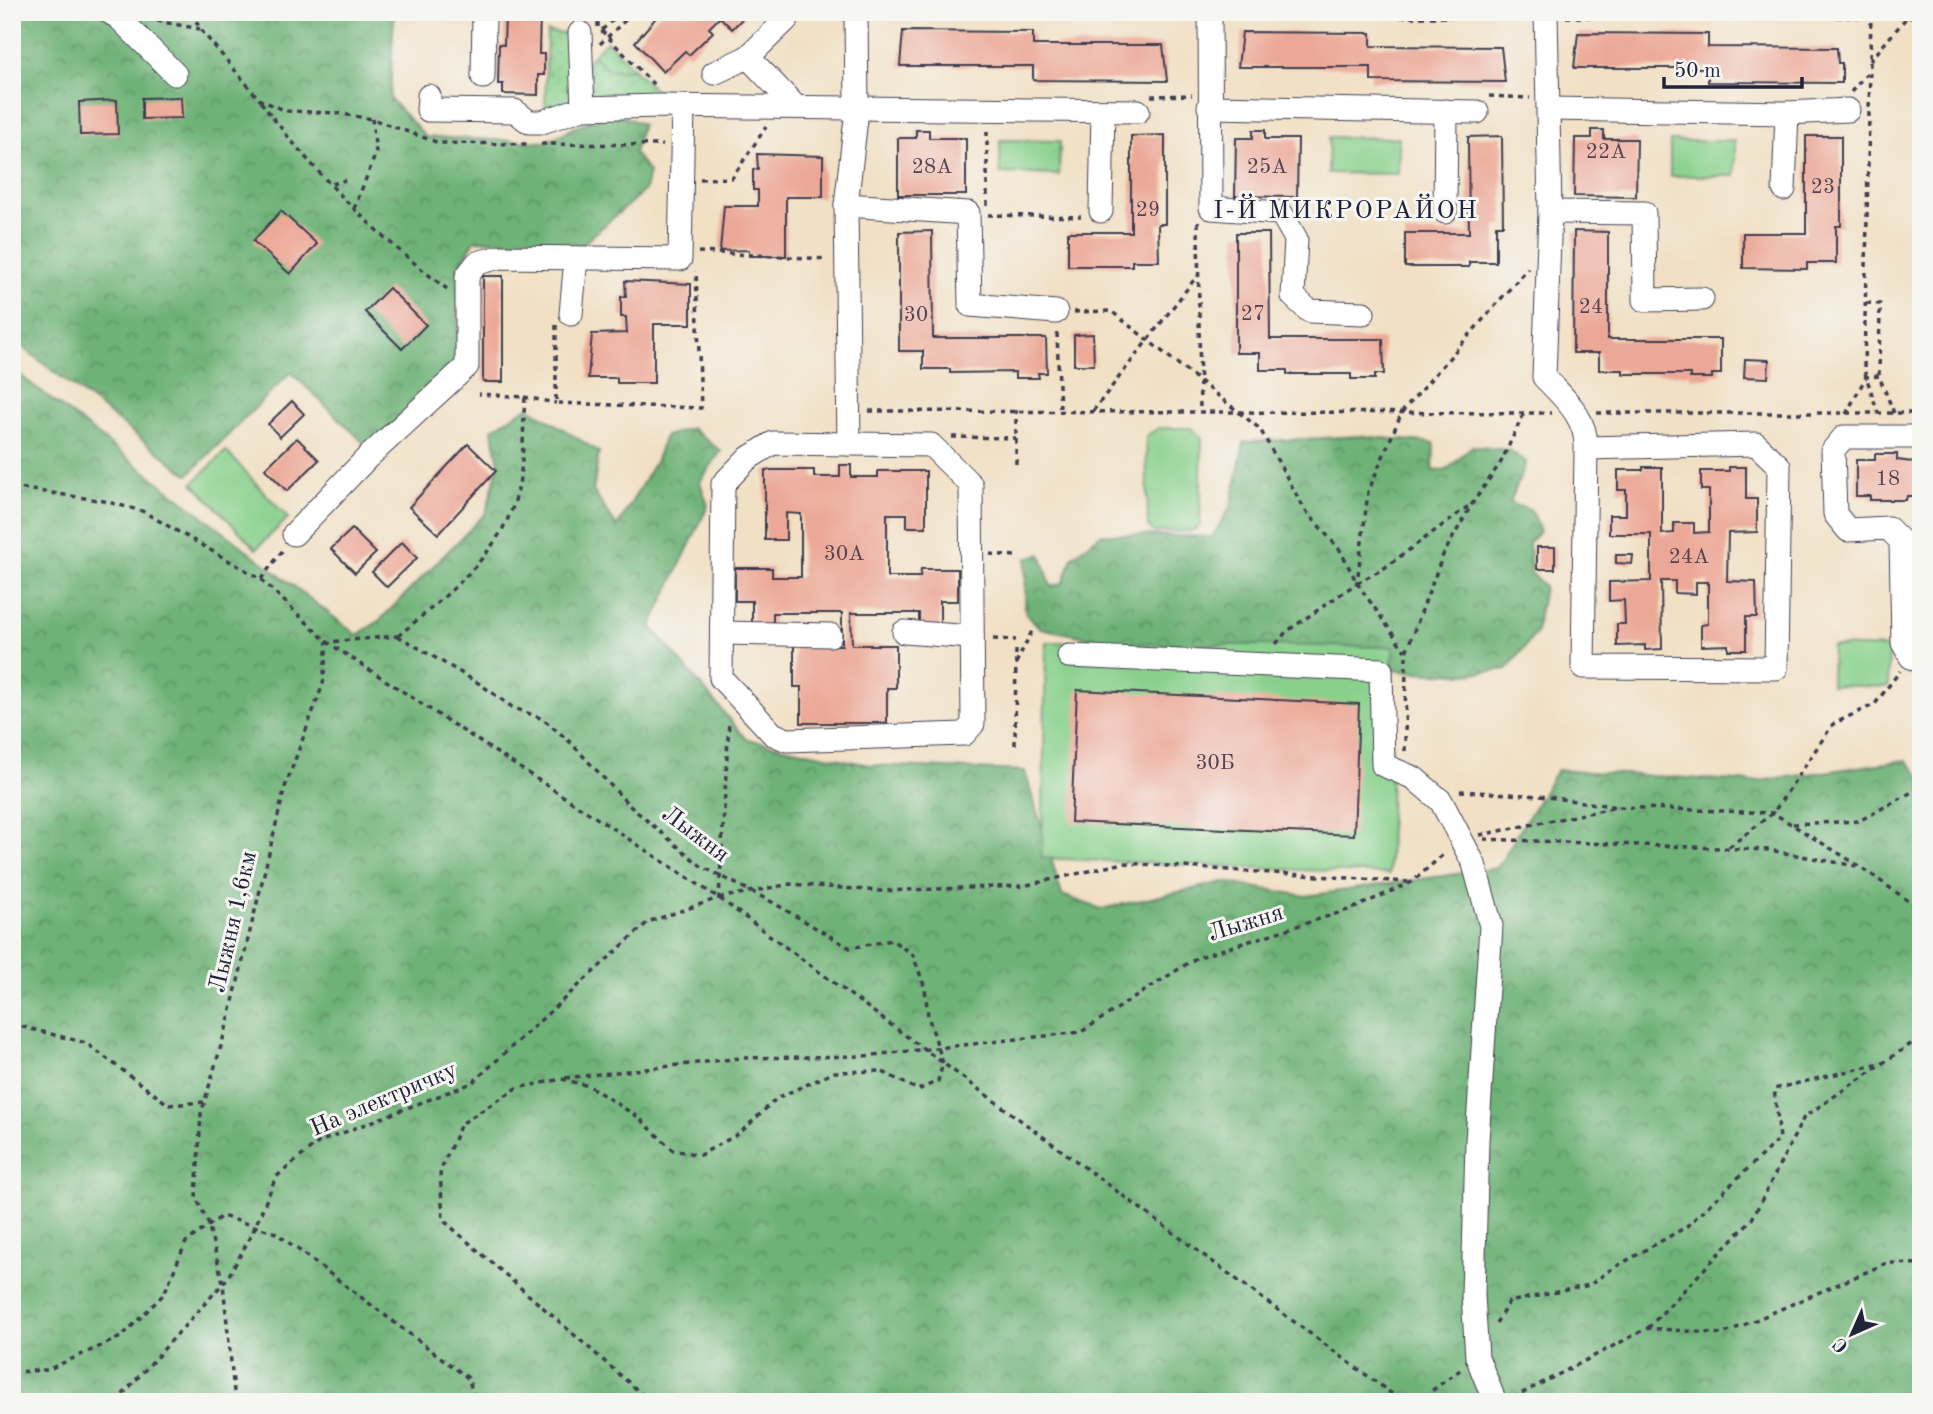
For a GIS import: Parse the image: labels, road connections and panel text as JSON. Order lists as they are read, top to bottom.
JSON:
{
  "streets": {
    "path": ["Лыжня", "Лыжня 1,6км", "На электричку"]
  },
  "crossings": [
    ["Лыжня", "На электричку"],
    ["Лыжня 1,6км", "На электричку"]
  ],
  "districts": ["I-Й МИКРОРАЙОН"],
  "house_numbers": [
    "22А",
    "28А",
    "25А",
    "23",
    "29",
    "24",
    "27",
    "30",
    "18",
    "30А",
    "24А",
    "30Б"
  ],
  "scale_bar": "50 m",
  "north": "bottom left"
}
